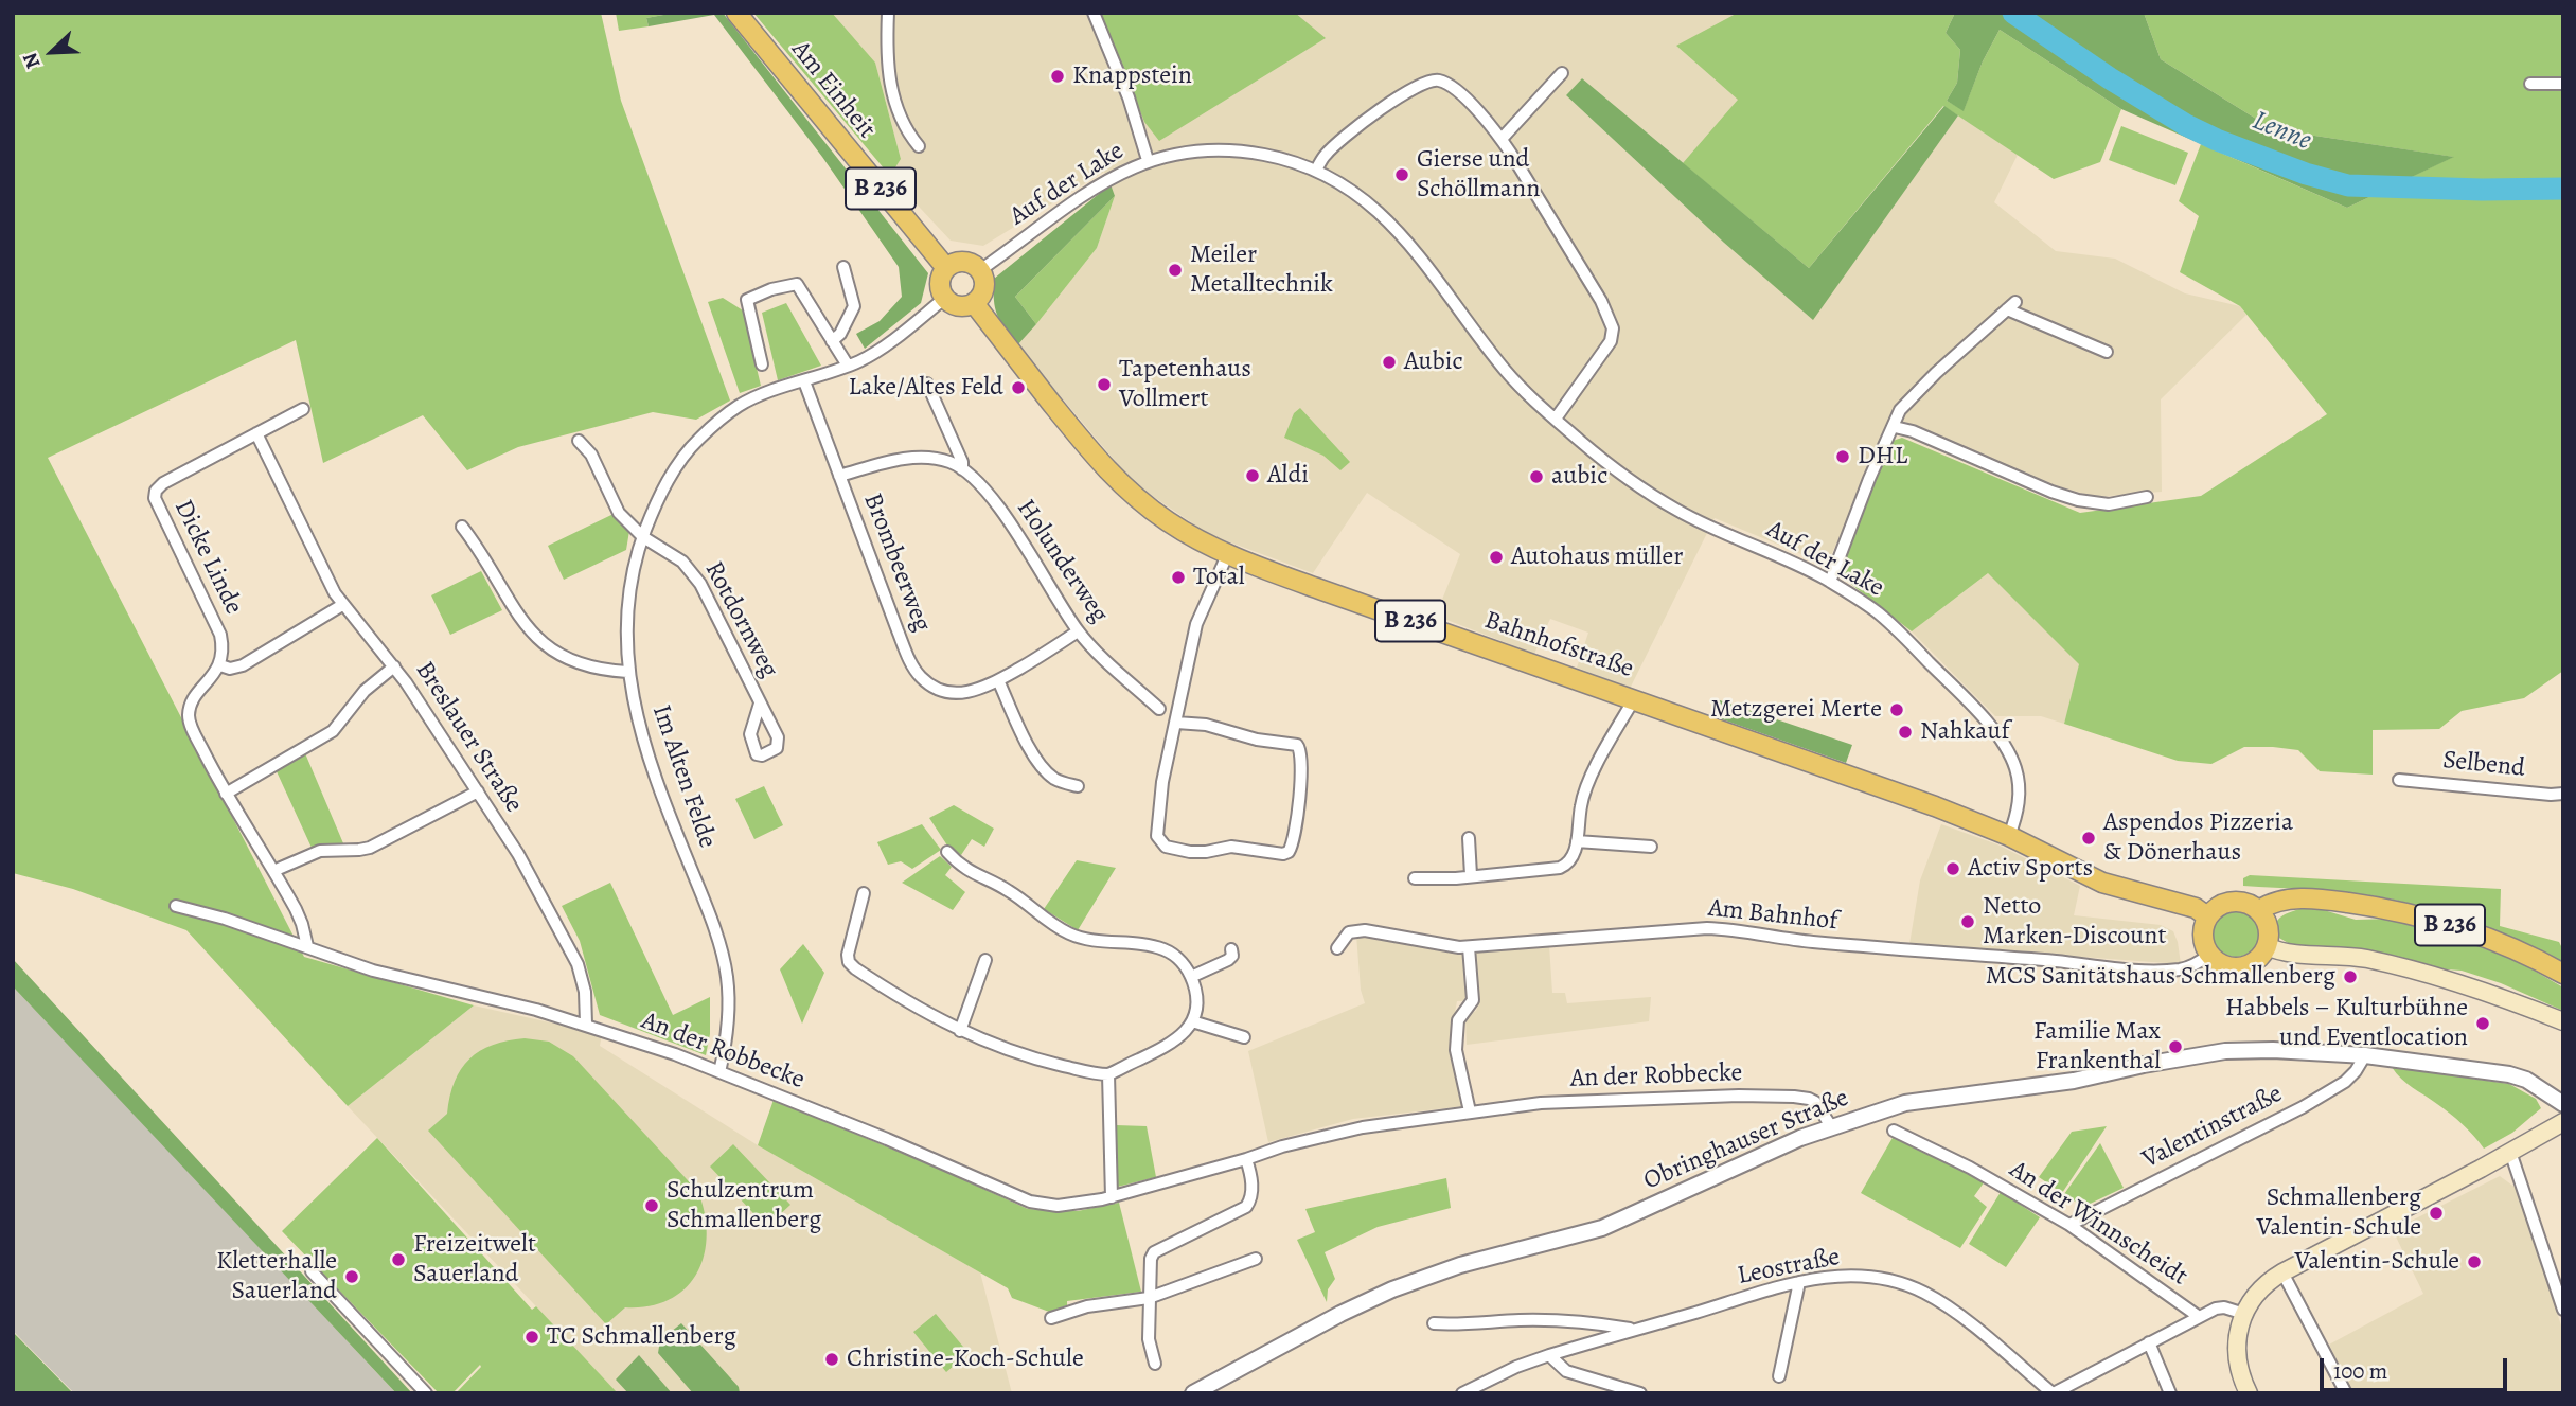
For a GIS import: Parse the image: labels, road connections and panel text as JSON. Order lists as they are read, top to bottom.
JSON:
{
  "streets": {
    "main road": ["Am Einheit", "B 236", "Bahnhofstraße"],
    "street": [
      "Auf der Lake",
      "Dicke Linde",
      "Holunderweg",
      "Brombeerweg",
      "Rotdornweg",
      "Breslauer Straße",
      "Selbend",
      "Im Alten Felde",
      "Am Bahnhof",
      "An der Robbecke",
      "Valentinstraße",
      "Obringhauser Straße",
      "An der Winnscheidt",
      "Leostraße"
    ]
  },
  "crossings": [
    ["Am Einheit", "Auf der Lake"],
    ["Am Einheit", "Bahnhofstraße"],
    ["Am Einheit", "Im Alten Felde"],
    ["Auf der Lake", "Bahnhofstraße"],
    ["Auf der Lake", "Im Alten Felde"],
    ["B 236", "Bahnhofstraße"],
    ["B 236", "Am Bahnhof"],
    ["Holunderweg", "Brombeerweg"],
    ["Brombeerweg", "Im Alten Felde"],
    ["Rotdornweg", "Im Alten Felde"],
    ["Bahnhofstraße", "Im Alten Felde"],
    ["Bahnhofstraße", "Am Bahnhof"],
    ["Breslauer Straße", "An der Robbecke"],
    ["Im Alten Felde", "An der Robbecke"],
    ["An der Robbecke", "Obringhauser Straße"],
    ["Valentinstraße", "Obringhauser Straße"],
    ["Valentinstraße", "An der Winnscheidt"]
  ],
  "water": ["Lenne"],
  "places": [
    "Knappstein",
    "Gierse und Schöllmann",
    "Meiler Metalltechnik",
    "Aubic",
    "Tapetenhaus Vollmert",
    "Lake/Altes Feld",
    "DHL",
    "Aldi",
    "aubic",
    "Autohaus müller",
    "Total",
    "Metzgerei Merte",
    "Nahkauf",
    "Aspendos Pizzeria & Dönerhaus",
    "Activ Sports",
    "Netto Marken-Discount",
    "MCS Sanitätshaus Schmallenberg",
    "Habbels – Kulturbühne und Eventlocation",
    "Familie Max Frankenthal",
    "Schulzentrum Schmallenberg",
    "Schmallenberg Valentin-Schule",
    "Freizeitwelt Sauerland",
    "Valentin-Schule",
    "Kletterhalle Sauerland",
    "TC Schmallenberg",
    "Christine-Koch-Schule"
  ],
  "scale_bar": "100 m",
  "north": "bottom left"
}
